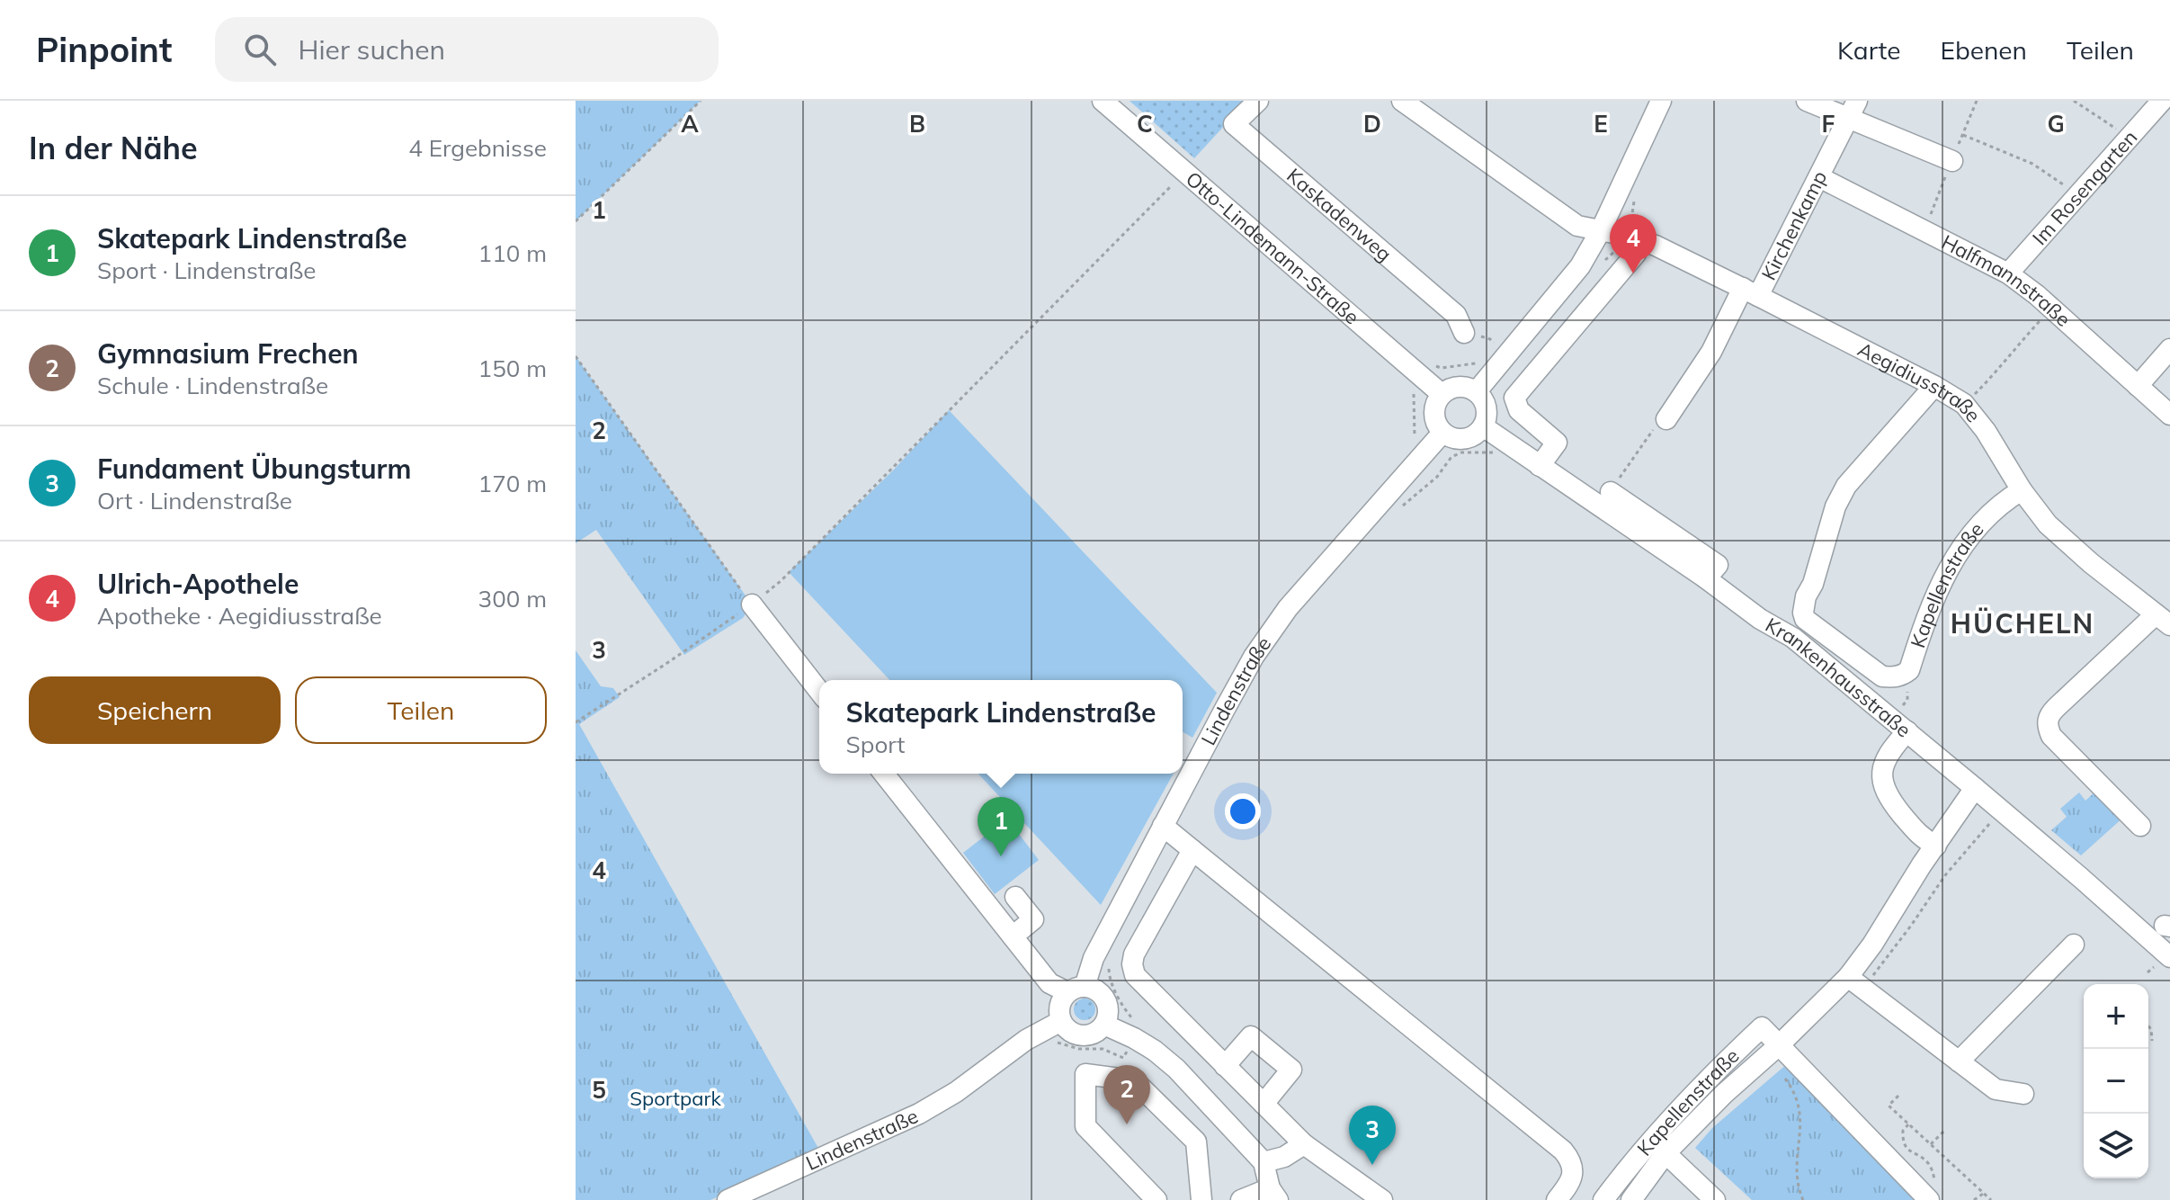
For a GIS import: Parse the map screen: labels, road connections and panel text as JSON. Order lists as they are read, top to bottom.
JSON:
{
  "streets": {
    "street": [
      "Im Rosengarten",
      "Kaskadenweg",
      "Kirchenkamp",
      "Otto-Lindemann-Straße",
      "Halfmannstraße",
      "Aegidiusstraße",
      "Kapellenstraße",
      "Krankenhausstraße",
      "Lindenstraße"
    ]
  },
  "crossings": [
    ["Im Rosengarten", "Halfmannstraße"],
    ["Kirchenkamp", "Halfmannstraße"],
    ["Kirchenkamp", "Aegidiusstraße"],
    ["Otto-Lindemann-Straße", "Krankenhausstraße"],
    ["Otto-Lindemann-Straße", "Lindenstraße"],
    ["Aegidiusstraße", "Kapellenstraße"],
    ["Kapellenstraße", "Krankenhausstraße"],
    ["Krankenhausstraße", "Lindenstraße"]
  ],
  "districts": ["HÜCHELN"],
  "parks": ["Sportpark"],
  "page": {
    "header": "Pinpoint",
    "search": "Hier suchen",
    "nav": ["Karte", "Ebenen", "Teilen"],
    "heading": ["In der Nähe", "4 Ergebnisse"],
    "list": [
      {
        "mark": "1",
        "name": "Skatepark Lindenstraße",
        "note": "Sport · Lindenstraße",
        "value": "110 m"
      },
      {
        "mark": "2",
        "name": "Gymnasium Frechen",
        "note": "Schule · Lindenstraße",
        "value": "150 m"
      },
      {
        "mark": "3",
        "name": "Fundament Übungsturm",
        "note": "Ort · Lindenstraße",
        "value": "170 m"
      },
      {
        "mark": "4",
        "name": "Ulrich-Apothele",
        "note": "Apotheke · Aegidiusstraße",
        "value": "300 m"
      }
    ],
    "pins": [
      "4",
      "1",
      "2",
      "3"
    ],
    "buttons": ["Speichern", "Teilen"],
    "popup": ["Skatepark Lindenstraße", "Sport"],
    "map_buttons": ["+", "−"]
  },
  "grid": {
    "columns": [
      "A",
      "B",
      "C",
      "D",
      "E",
      "F",
      "G"
    ],
    "rows": [
      "1",
      "2",
      "3",
      "4",
      "5"
    ]
  }
}
